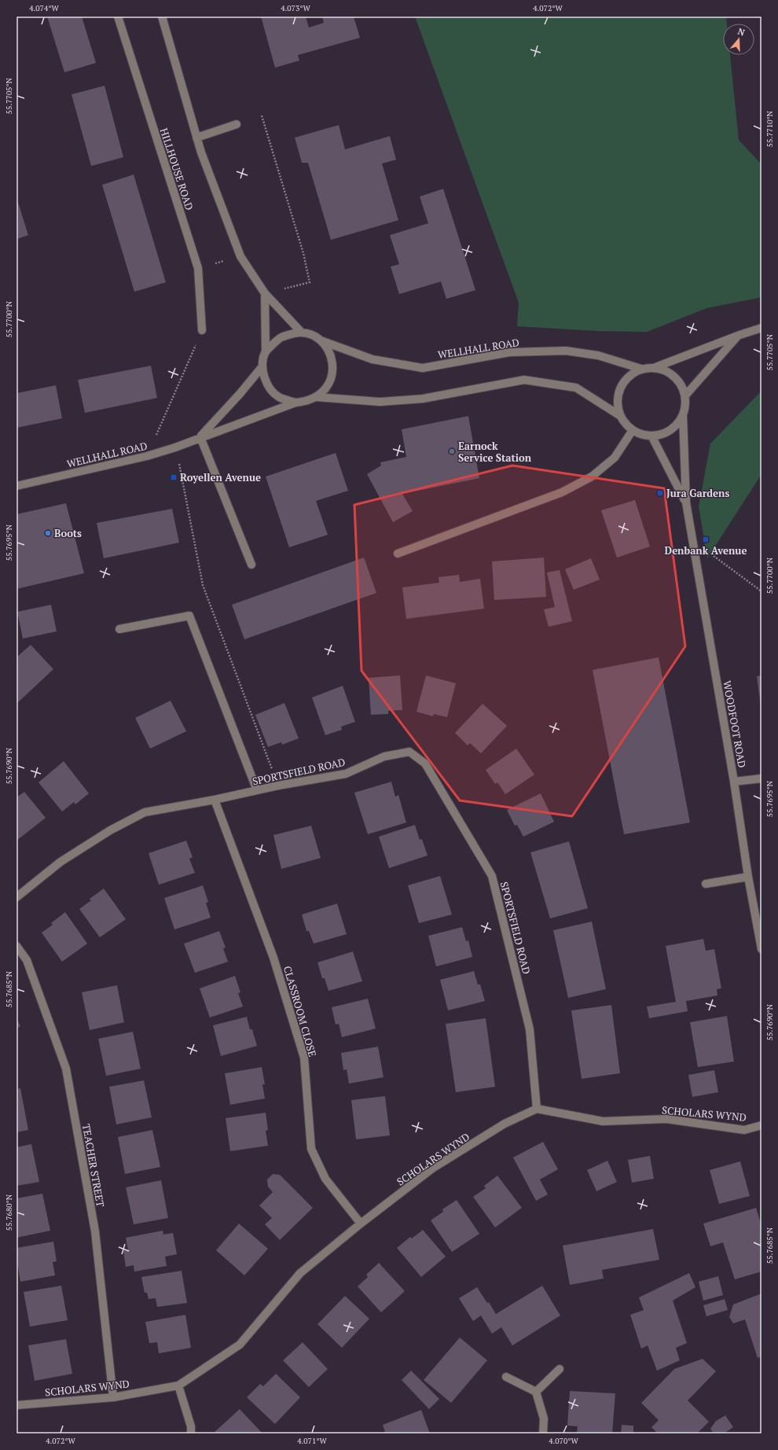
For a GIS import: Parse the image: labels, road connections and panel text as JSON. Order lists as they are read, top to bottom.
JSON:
{
  "streets": {
    "street": [
      "HILLHOUSE ROAD",
      "WELLHALL ROAD",
      "WOODFOOT ROAD",
      "SPORTSFIELD ROAD",
      "CLASSROOM CLOSE",
      "SCHOLARS WYND",
      "TEACHER STREET"
    ]
  },
  "crossings": [
    ["WELLHALL ROAD", "WOODFOOT ROAD"],
    ["SPORTSFIELD ROAD", "CLASSROOM CLOSE"],
    ["SPORTSFIELD ROAD", "SCHOLARS WYND"],
    ["CLASSROOM CLOSE", "SCHOLARS WYND"],
    ["SCHOLARS WYND", "TEACHER STREET"]
  ],
  "places": {
    "other": ["Earnock Service Station", "Boots"],
    "transit": ["Royellen Avenue", "Jura Gardens", "Denbank Avenue"]
  },
  "north": "top",
  "coordinates": [
    "4.074°W",
    "4.073°W",
    "4.072°W",
    "55.7705°N",
    "55.7710°N",
    "55.7700°N",
    "55.7695°N",
    "55.7690°N",
    "55.7685°N",
    "55.7680°N",
    "4.071°W",
    "4.070°W"
  ]
}
